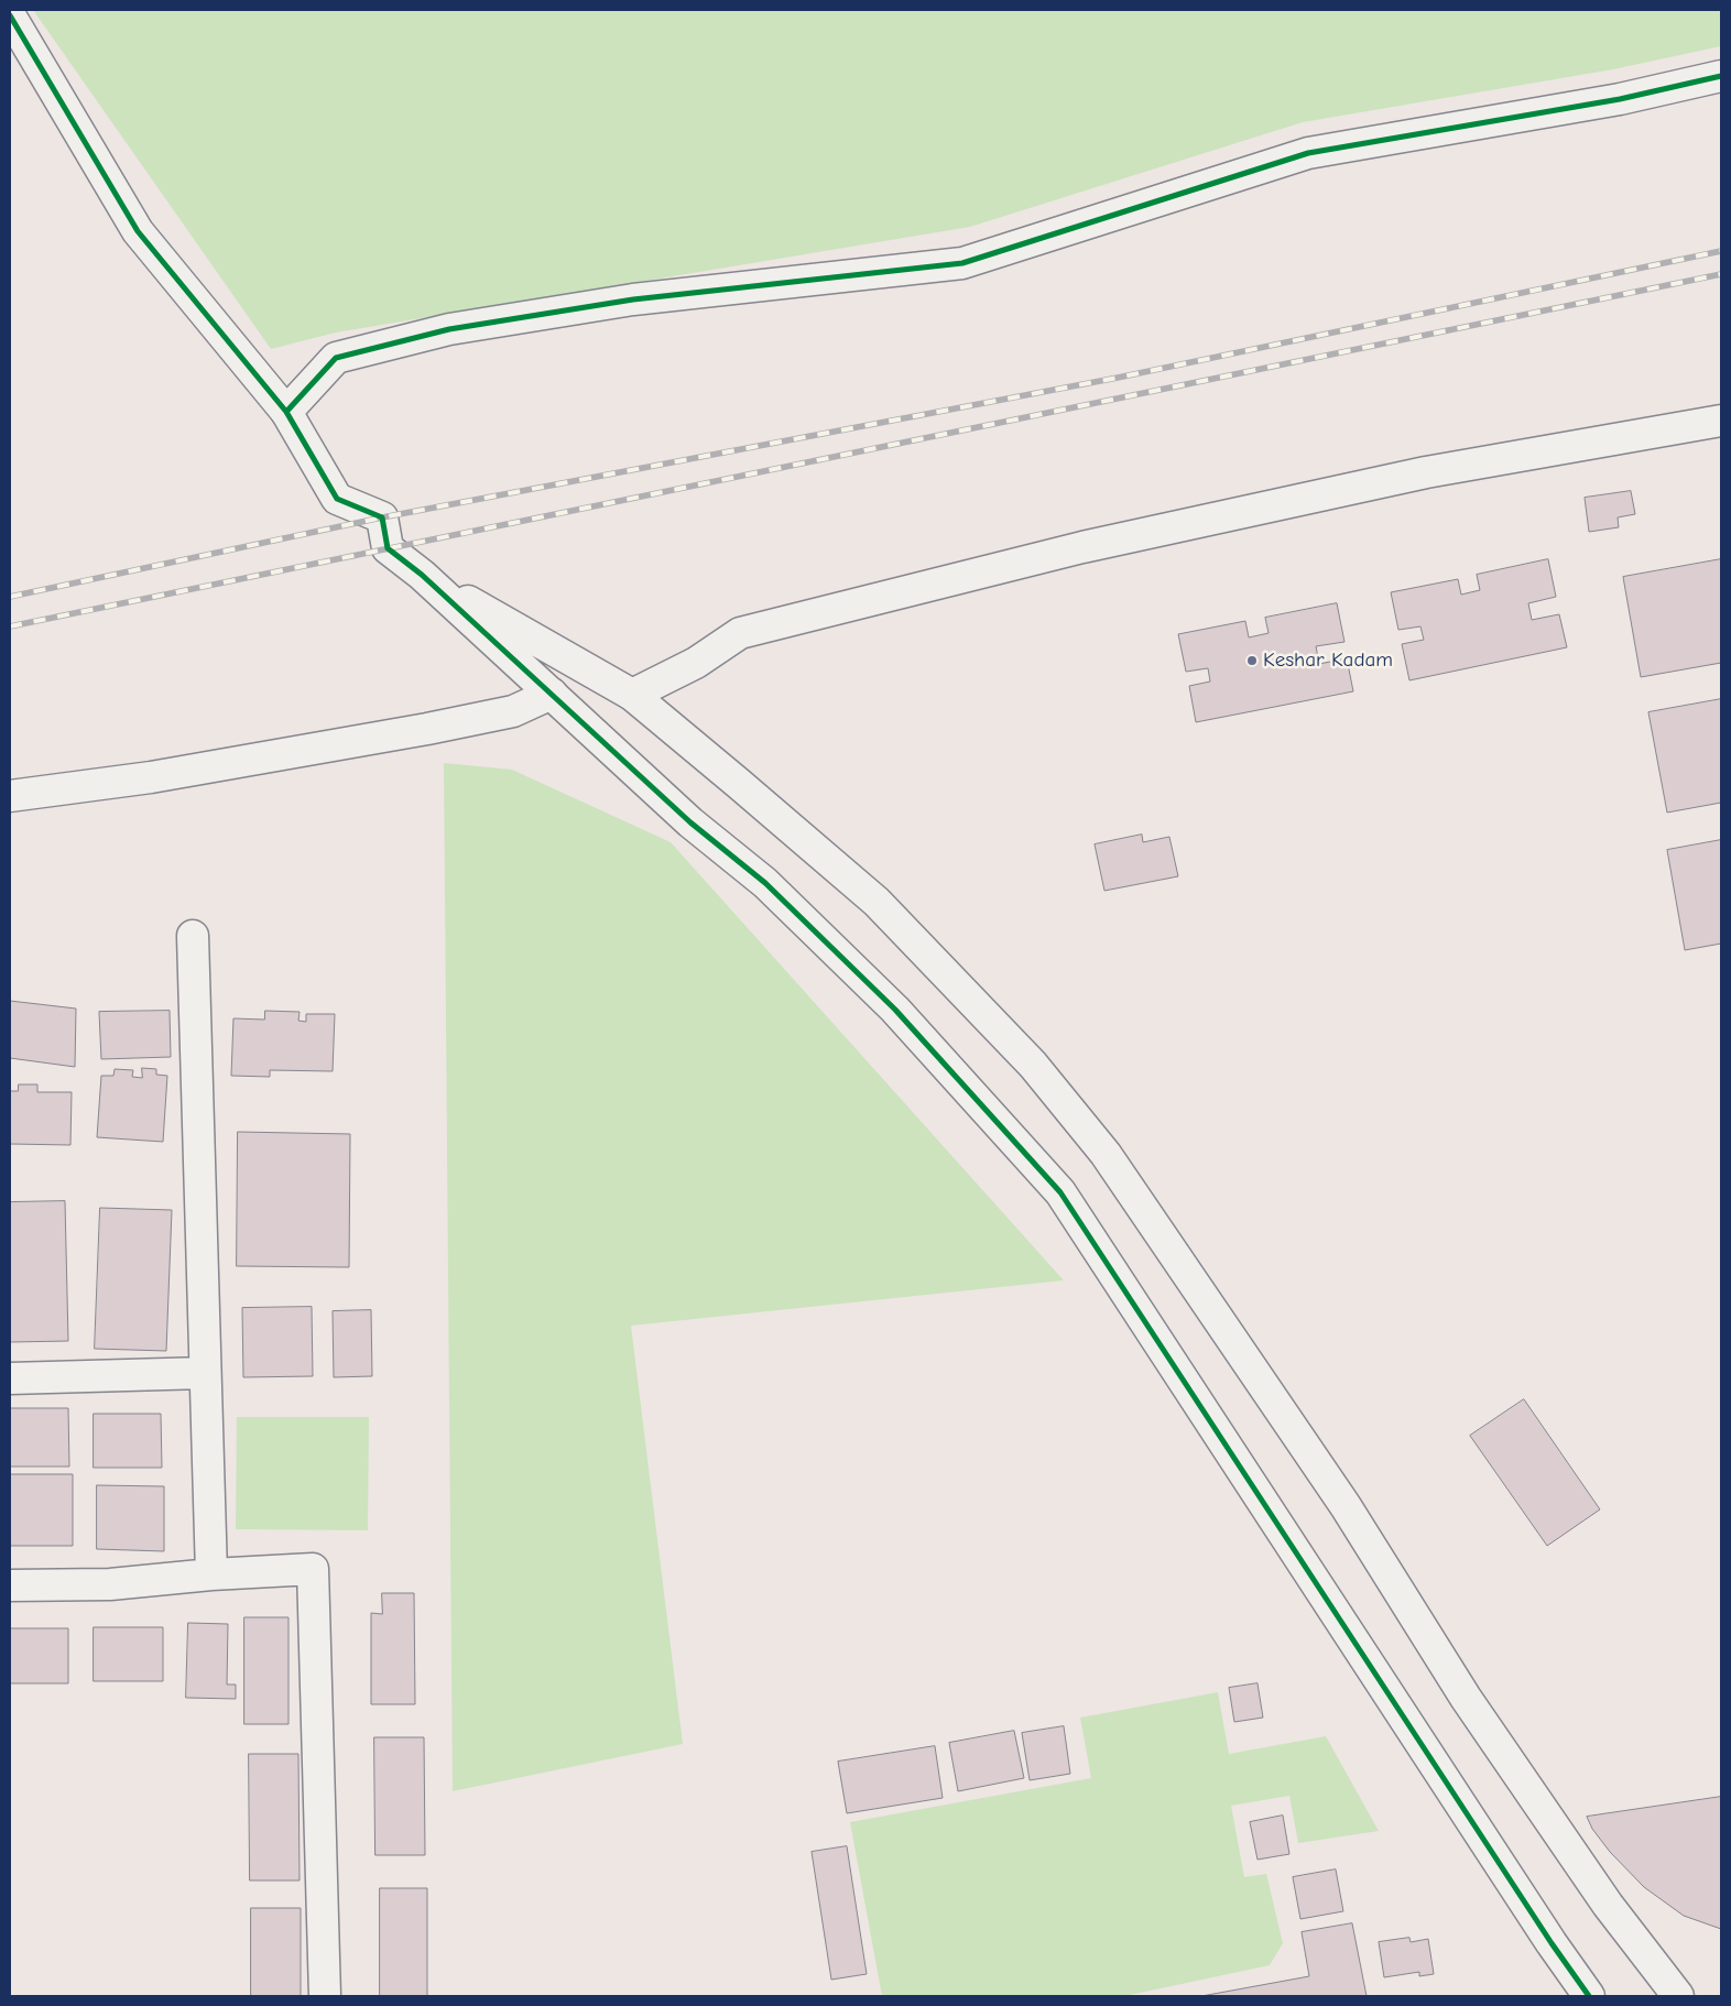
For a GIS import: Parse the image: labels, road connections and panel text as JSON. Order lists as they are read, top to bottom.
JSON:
{
  "places": ["Keshar Kadam"]
}
